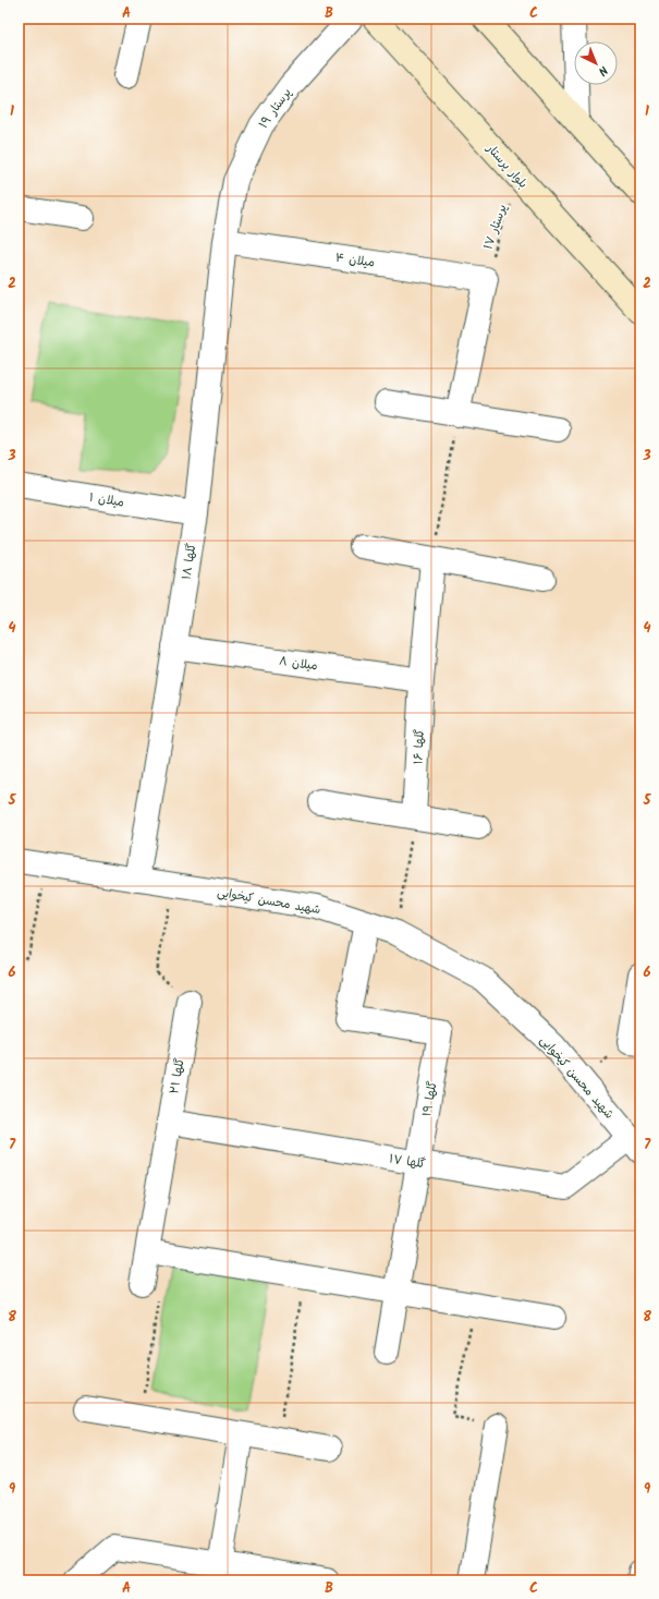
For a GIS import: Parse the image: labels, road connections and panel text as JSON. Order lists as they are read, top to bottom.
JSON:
{
  "streets": {
    "main road": ["بلوار پرستار"],
    "street": [
      "پرستار ۱۹",
      "میلان ۴",
      "میلان ۱",
      "گلها ۱۸",
      "میلان ۸",
      "گلها ۱۶",
      "شهید محسن کیخوایی",
      "گلها ۲۱",
      "گلها ۱۹",
      "گلها ۱۷"
    ],
    "path": ["پرستار ۱۷"]
  },
  "crossings": [
    ["پرستار ۱۹", "میلان ۴"],
    ["پرستار ۱۹", "گلها ۱۸"],
    ["بلوار پرستار", "پرستار ۱۷"],
    ["پرستار ۱۷", "میلان ۴"],
    ["میلان ۴", "گلها ۱۸"],
    ["میلان ۱", "گلها ۱۸"],
    ["گلها ۱۸", "میلان ۸"],
    ["گلها ۱۸", "شهید محسن کیخوایی"],
    ["میلان ۸", "گلها ۱۶"],
    ["شهید محسن کیخوایی", "گلها ۱۹"],
    ["شهید محسن کیخوایی", "گلها ۱۷"],
    ["گلها ۲۱", "گلها ۱۷"],
    ["گلها ۱۹", "گلها ۱۷"]
  ],
  "north": "bottom right",
  "grid": {
    "columns": ["A", "B", "C"],
    "rows": [
      "1",
      "2",
      "3",
      "4",
      "5",
      "6",
      "7",
      "8",
      "9"
    ]
  }
}
